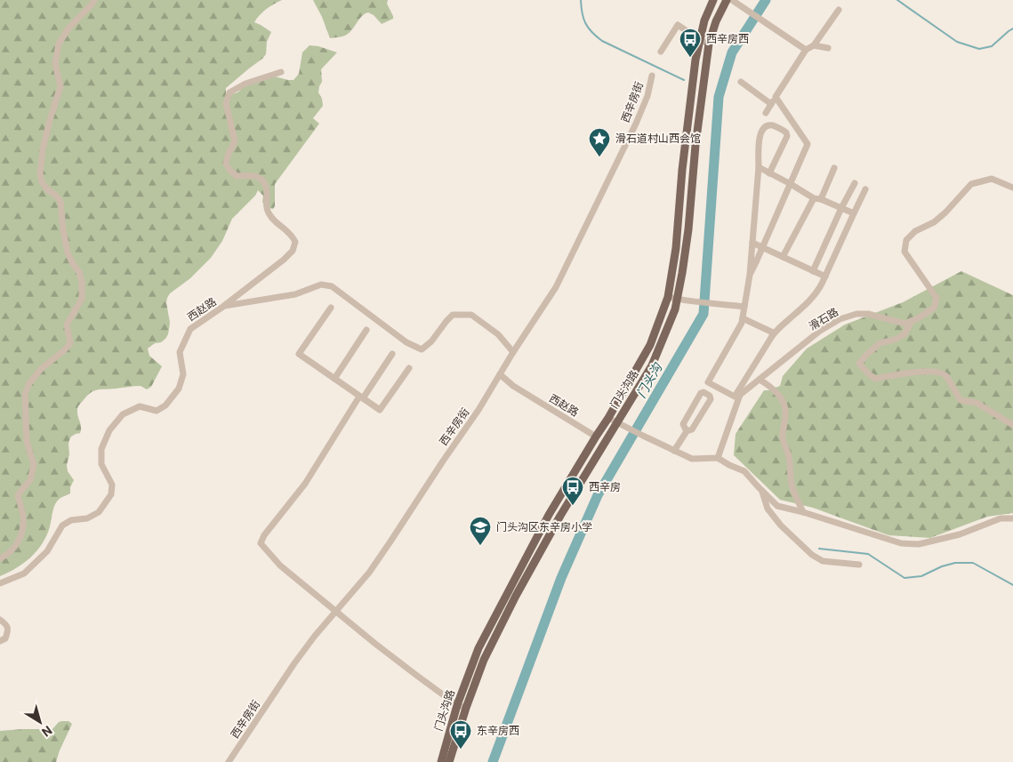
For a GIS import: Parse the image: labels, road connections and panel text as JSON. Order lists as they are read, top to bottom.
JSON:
{
  "streets": {
    "main road": ["门头沟路"],
    "street": ["西辛房街", "西赵路", "滑石路"]
  },
  "crossings": [
    ["西辛房街", "西赵路"],
    ["西赵路", "门头沟路"]
  ],
  "water": ["门头沟"],
  "places": {
    "bus stop": ["西辛房西", "西辛房", "东辛房西"],
    "place": ["滑石道村山西会馆"],
    "school or university": ["门头沟区东辛房小学"]
  },
  "north": "bottom right"
}
